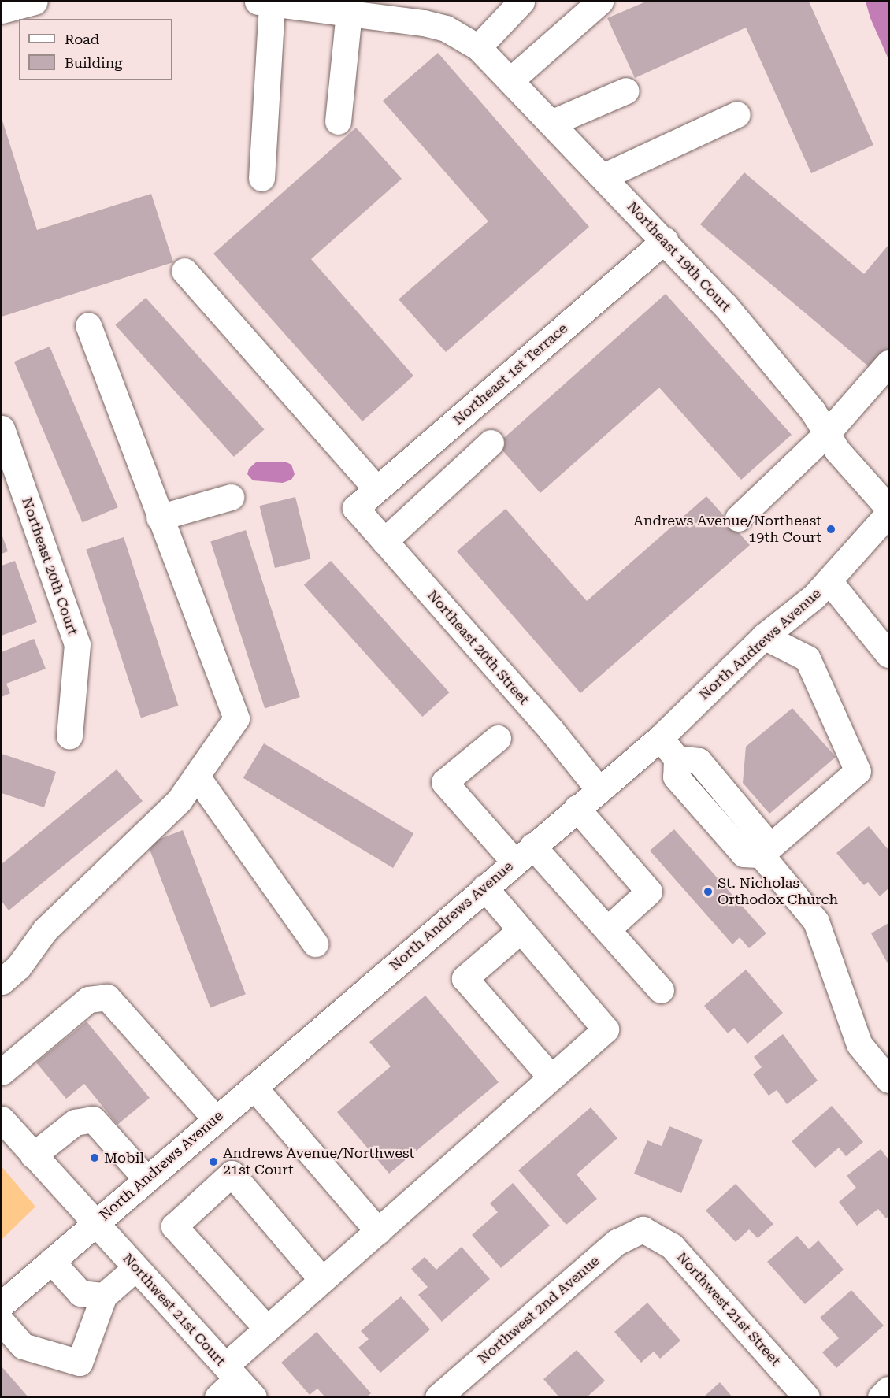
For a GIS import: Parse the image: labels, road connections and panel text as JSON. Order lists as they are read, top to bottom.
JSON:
{
  "streets": {
    "street": [
      "Northeast 19th Court",
      "Northeast 1st Terrace",
      "Northeast 20th Court",
      "North Andrews Avenue",
      "Northeast 20th Street",
      "Northwest 21st Street",
      "Northwest 21st Court",
      "Northwest 2nd Avenue"
    ]
  },
  "crossings": [
    ["Northeast 19th Court", "Northeast 1st Terrace"],
    ["Northeast 1st Terrace", "Northeast 20th Street"],
    ["North Andrews Avenue", "Northeast 20th Street"],
    ["North Andrews Avenue", "Northwest 21st Court"],
    ["Northwest 21st Street", "Northwest 2nd Avenue"]
  ],
  "places": [
    "Andrews Avenue/Northeast 19th Court",
    "St. Nicholas Orthodox Church",
    "Mobil",
    "Andrews Avenue/Northwest 21st Court"
  ],
  "legend": ["Road", "Building"]
}
